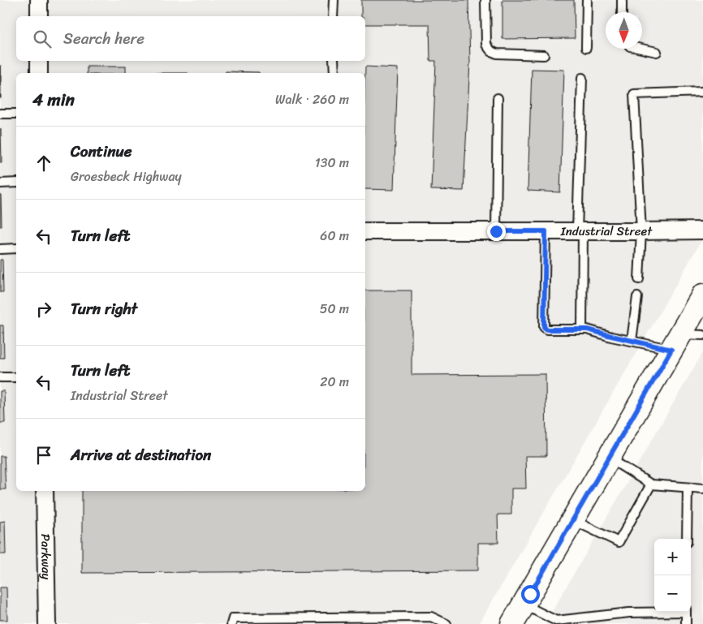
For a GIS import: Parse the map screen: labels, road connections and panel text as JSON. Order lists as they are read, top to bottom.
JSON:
{
  "streets": {
    "street": ["Industrial Street", "Parkway"]
  },
  "north": "bottom",
  "page": {
    "search": "Search here",
    "heading": ["4 min", "Walk · 260 m"],
    "list": [
      ["Continue", "Groesbeck Highway", "130 m"],
      ["Turn left", "60 m"],
      ["Turn right", "50 m"],
      ["Turn left", "Industrial Street", "20 m"],
      "Arrive at destination"
    ],
    "map_buttons": ["+", "−"]
  }
}
